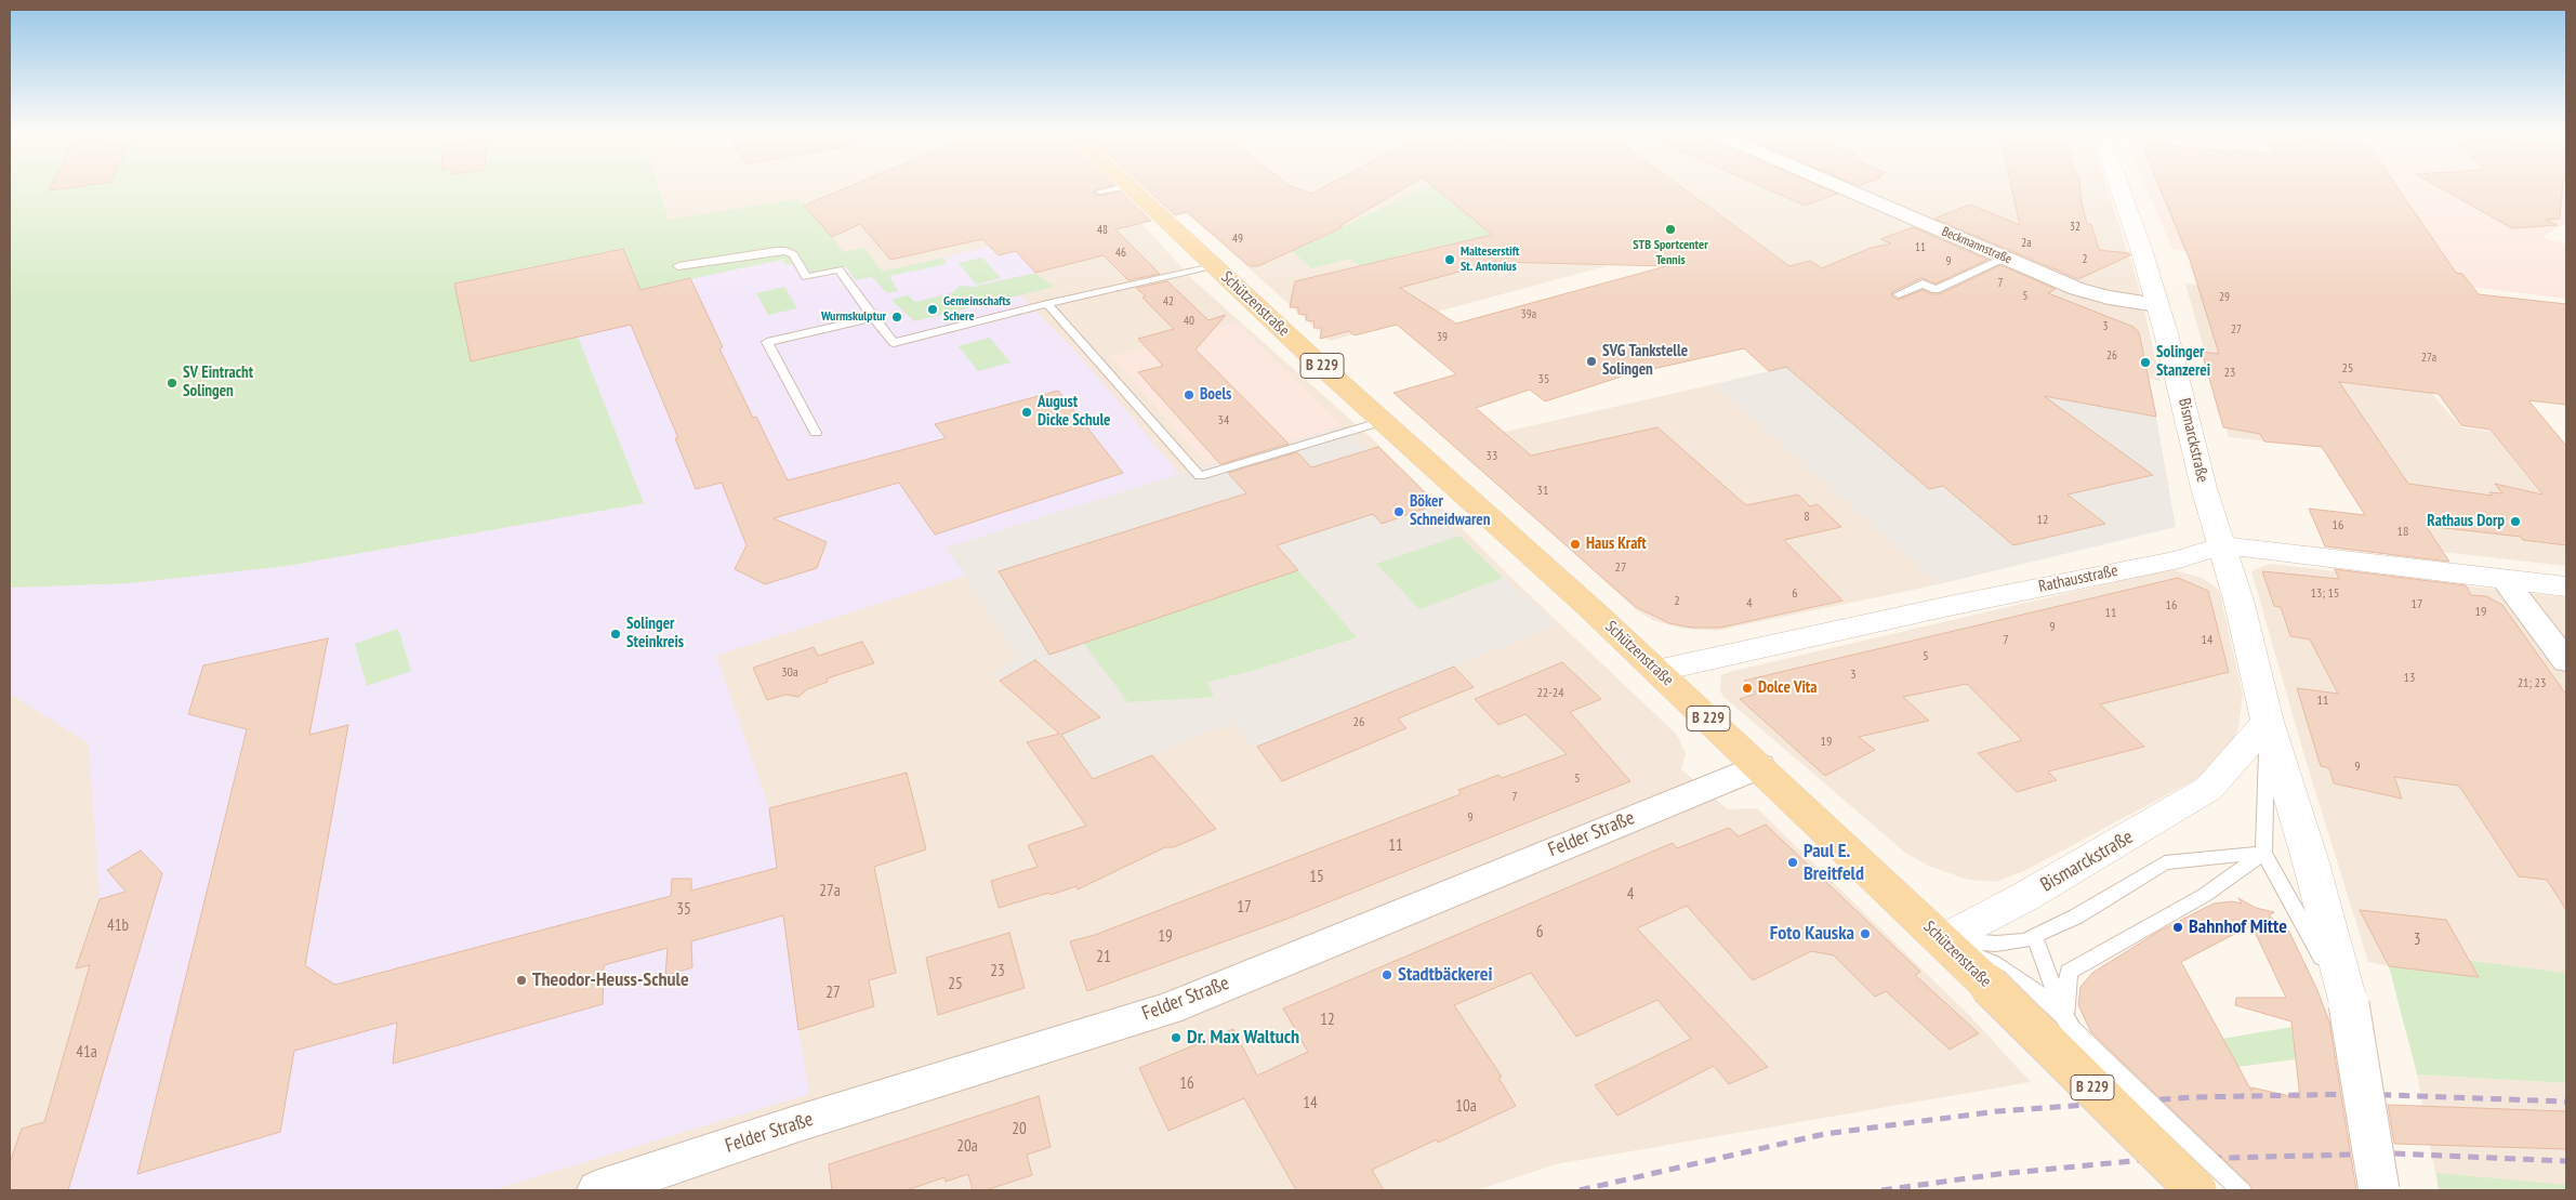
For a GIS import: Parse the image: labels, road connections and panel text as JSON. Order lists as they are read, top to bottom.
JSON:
{
  "streets": {
    "main road": [
      "Schützenstraße",
      "B 229",
      "Bismarckstraße",
      "Rathausstraße"
    ],
    "street": ["Beckmannstraße", "Felder Straße"]
  },
  "crossings": [
    ["Beckmannstraße", "Bismarckstraße"],
    ["Schützenstraße", "Bismarckstraße"],
    ["Schützenstraße", "Rathausstraße"],
    ["Schützenstraße", "Felder Straße"],
    ["Bismarckstraße", "Rathausstraße"]
  ],
  "places": [
    "STB Sportcenter Tennis",
    "Malteserstift St. Antonius",
    "Gemeinschafts Schere",
    "Wurmskulptur",
    "SVG Tankstelle Solingen",
    "Solinger Stanzerei",
    "SV Eintracht Solingen",
    "Boels",
    "August Dicke Schule",
    "Böker Schneidwaren",
    "Rathaus Dorp",
    "Haus Kraft",
    "Solinger Steinkreis",
    "Dolce Vita",
    "Paul E. Breitfeld",
    "Bahnhof Mitte",
    "Foto Kauska",
    "Stadtbäckerei",
    "Theodor-Heuss-Schule",
    "Dr. Max Waltuch"
  ],
  "house_numbers": [
    "32",
    "48",
    "49",
    "2a",
    "11",
    "46",
    "2",
    "9",
    "7",
    "5",
    "29",
    "42",
    "39a",
    "40",
    "3",
    "27",
    "39",
    "26",
    "27a",
    "25",
    "23",
    "35",
    "34",
    "33",
    "31",
    "8",
    "12",
    "16",
    "18",
    "27",
    "6",
    "13; 15",
    "2",
    "4",
    "17",
    "16",
    "19",
    "11",
    "9",
    "7",
    "14",
    "5",
    "30a",
    "3",
    "13",
    "21; 23",
    "22-24",
    "11",
    "26",
    "19",
    "9",
    "5",
    "7",
    "9",
    "11",
    "15",
    "27a",
    "4",
    "17",
    "35",
    "41b",
    "6",
    "19",
    "3",
    "21",
    "23",
    "25",
    "27",
    "12",
    "41a",
    "16",
    "14",
    "10a",
    "20",
    "20a"
  ]
}
